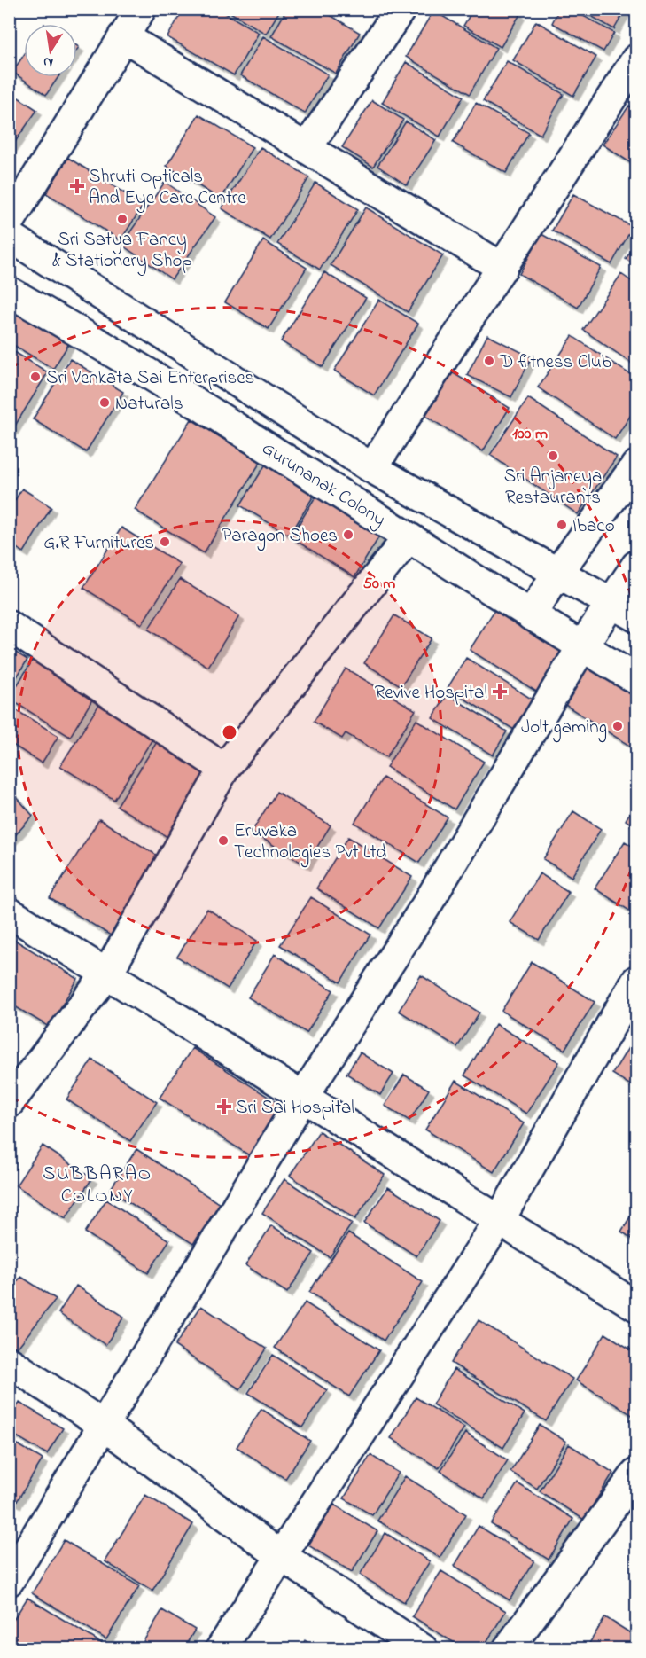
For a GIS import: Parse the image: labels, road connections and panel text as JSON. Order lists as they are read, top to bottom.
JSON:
{
  "streets": {
    "street": ["Gurunanak Colony"]
  },
  "districts": ["SUBBARAO COLONY"],
  "places": {
    "health": ["Shruti Opticals And Eye Care Centre", "Revive Hospital", "Sri Sai Hospital"],
    "other": [
      "Sri Satya Fancy & Stationery Shop",
      "D fitness Club",
      "Sri Venkata Sai Enterprises",
      "Naturals",
      "Sri Anjaneya Restaurants",
      "Ibaco",
      "Paragon Shoes",
      "G.R Furnitures",
      "Jolt gaming",
      "Eruvaka Technologies Pvt Ltd"
    ]
  },
  "north": "bottom",
  "rings": ["100 m", "50 m"]
}
